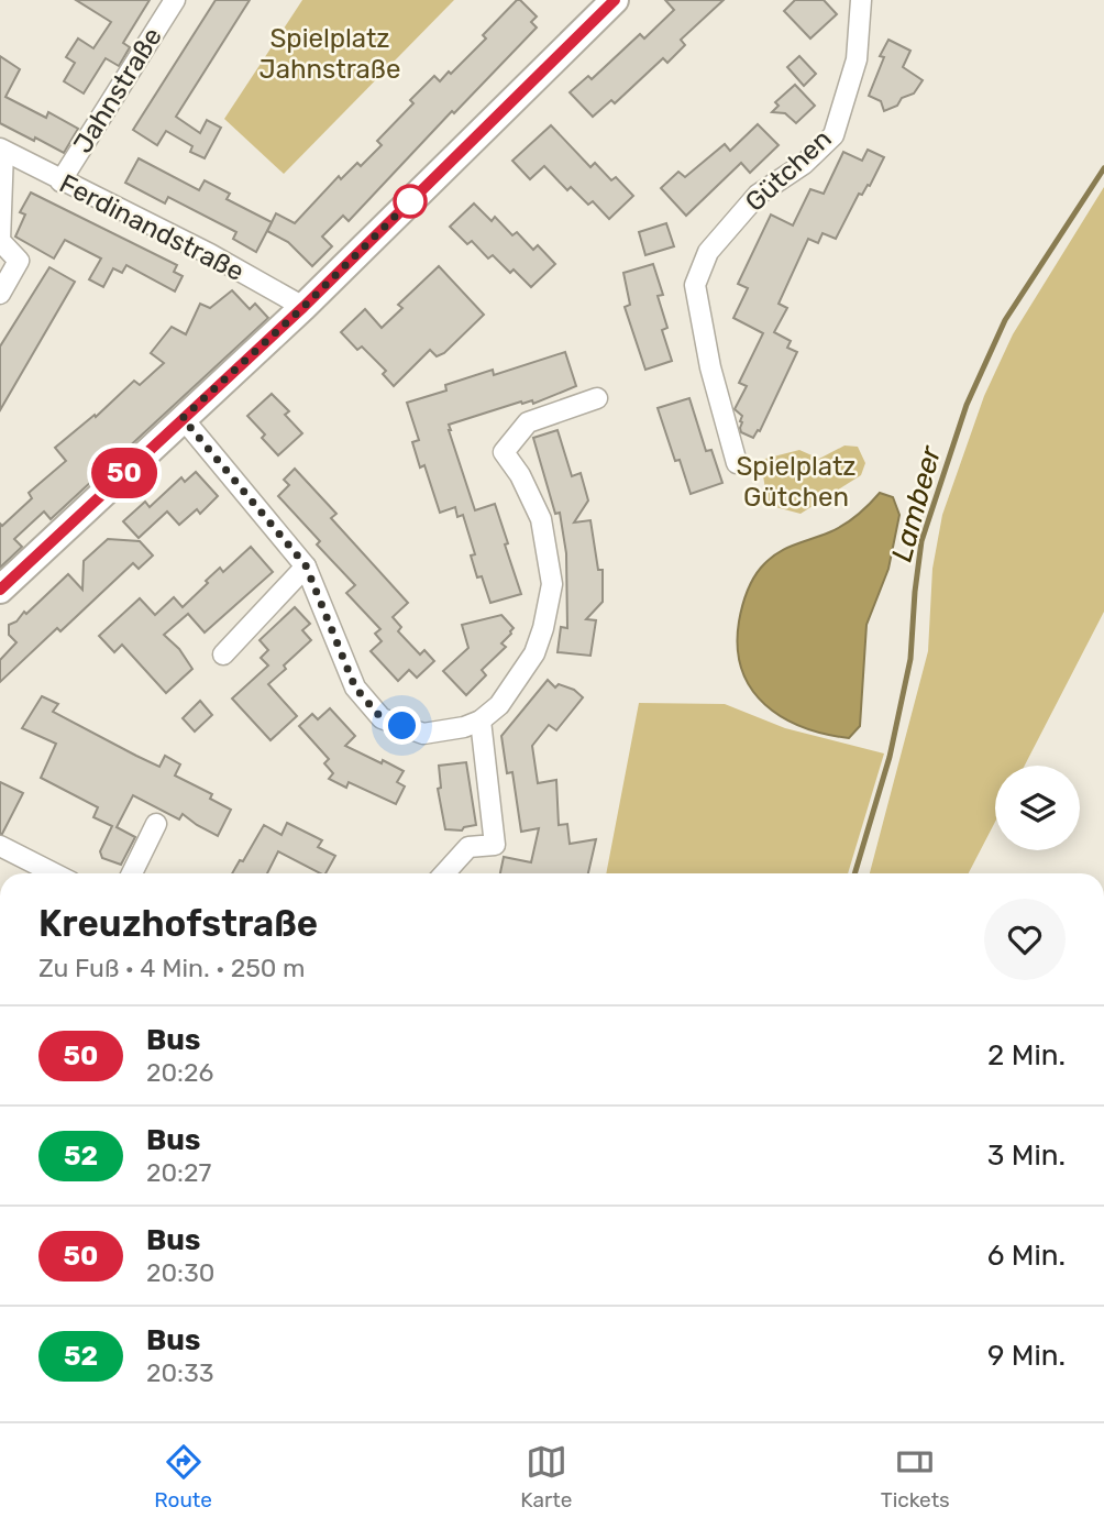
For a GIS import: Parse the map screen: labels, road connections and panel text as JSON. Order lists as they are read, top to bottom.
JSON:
{
  "streets": {
    "street": ["Jahnstraße", "Gütchen", "Ferdinandstraße"]
  },
  "crossings": [
    ["Jahnstraße", "Ferdinandstraße"]
  ],
  "water": ["Lambeer"],
  "parks": ["Spielplatz Jahnstraße", "Spielplatz Gütchen"],
  "lines": ["bus line 50"],
  "page": {
    "on_map": "50",
    "heading": ["Kreuzhofstraße", "Zu Fuß · 4 Min. · 250 m"],
    "list": [
      {
        "mark": "50",
        "name": "Bus",
        "note": "20:26",
        "value": "2 Min."
      },
      {
        "mark": "52",
        "name": "Bus",
        "note": "20:27",
        "value": "3 Min."
      },
      {
        "mark": "50",
        "name": "Bus",
        "note": "20:30",
        "value": "6 Min."
      },
      {
        "mark": "52",
        "name": "Bus",
        "note": "20:33",
        "value": "9 Min."
      }
    ],
    "tabs": ["Route", "Karte", "Tickets"]
  }
}
